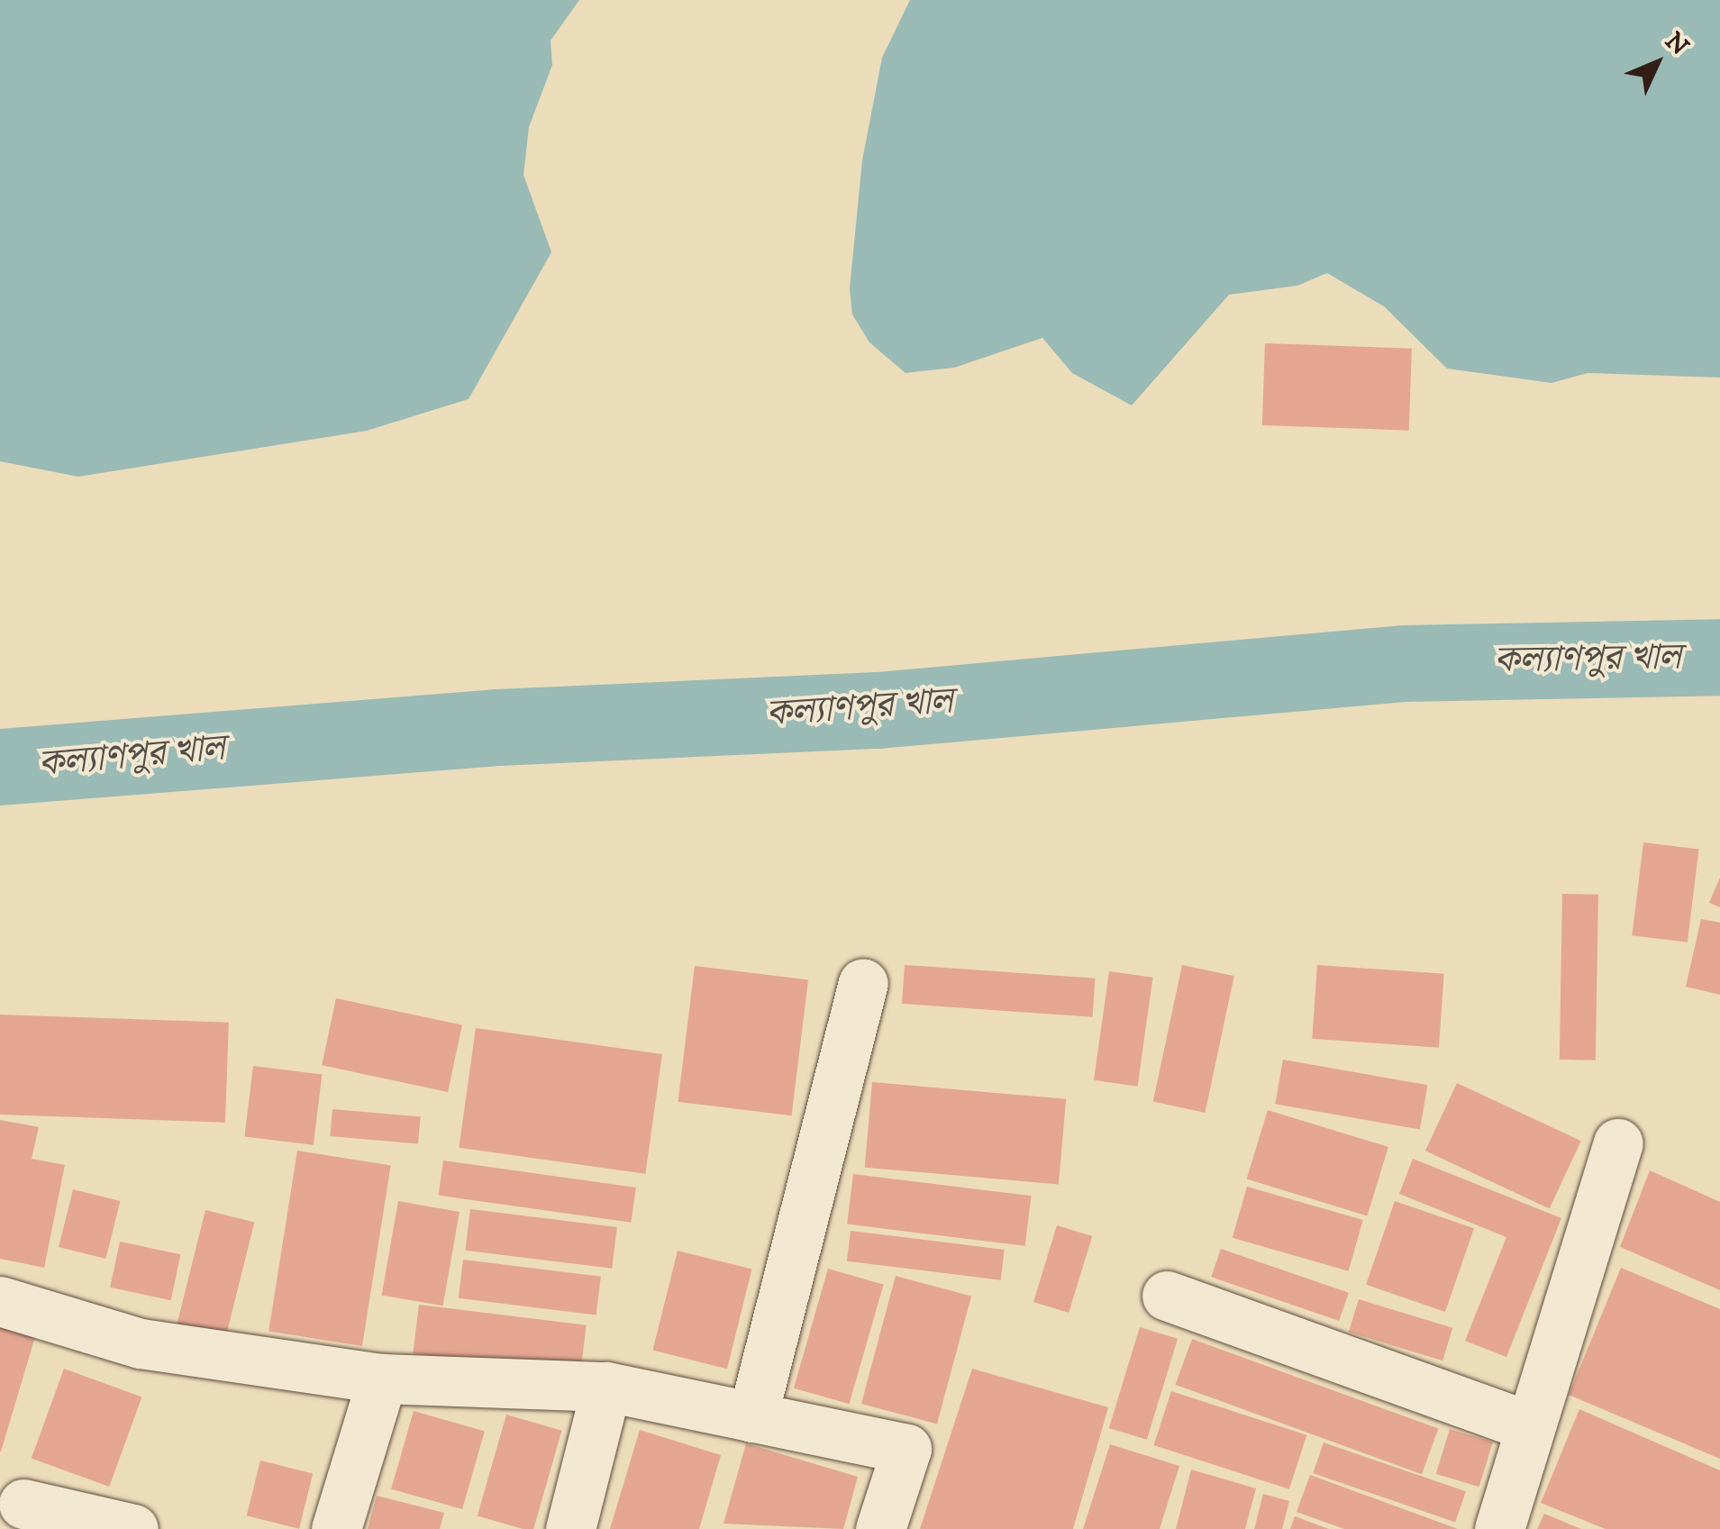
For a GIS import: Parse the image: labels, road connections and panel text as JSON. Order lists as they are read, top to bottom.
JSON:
{
  "water": ["কল্যাণপুর খাল"],
  "north": "top right"
}
